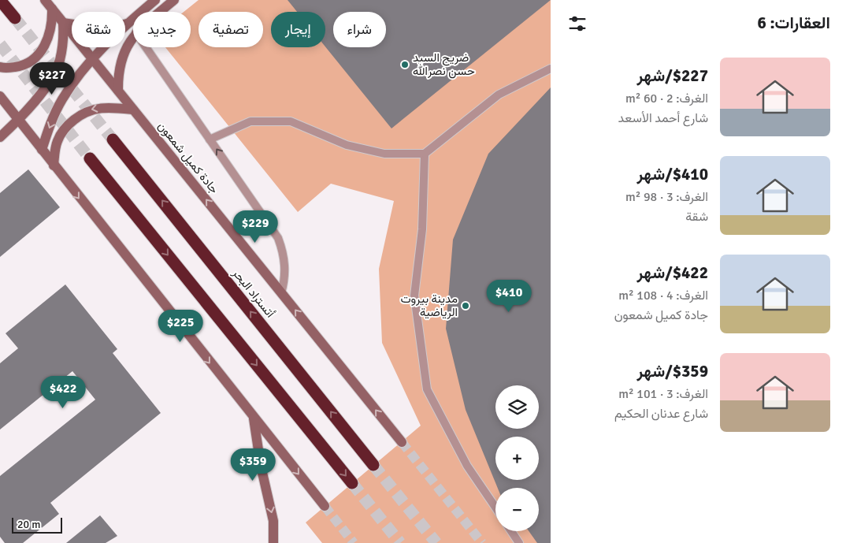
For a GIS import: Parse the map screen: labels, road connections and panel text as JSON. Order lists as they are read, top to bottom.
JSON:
{
  "streets": {
    "highway": ["أتستراد البحر"],
    "main road": ["جادة كميل شمعون"]
  },
  "one_way": ["جادة كميل شمعون"],
  "places": ["ضريح السيد حسن نصرالله", "مدينة بيروت الرياضية"],
  "scale_bar": "20 m",
  "page": {
    "heading": "العقارات: 6",
    "chip": [
      "شراء",
      "إيجار",
      "تصفية",
      "جديد",
      "شقة"
    ],
    "list": [
      {
        "name": "$227/شهر",
        "note": "الغرف: 2 · 60 m² · شارع أحمد الأسعد"
      },
      {
        "name": "$410/شهر",
        "note": "الغرف: 3 · 98 m² · شقة"
      },
      {
        "name": "$422/شهر",
        "note": "الغرف: 4 · 108 m² · جادة كميل شمعون"
      },
      {
        "name": "$359/شهر",
        "note": "الغرف: 3 · 101 m² · شارع عدنان الحكيم"
      }
    ],
    "price": [
      "$227",
      "$229",
      "$410",
      "$225",
      "$422",
      "$359"
    ],
    "map_buttons": ["+", "−"],
    "scale": "20 m"
  }
}
